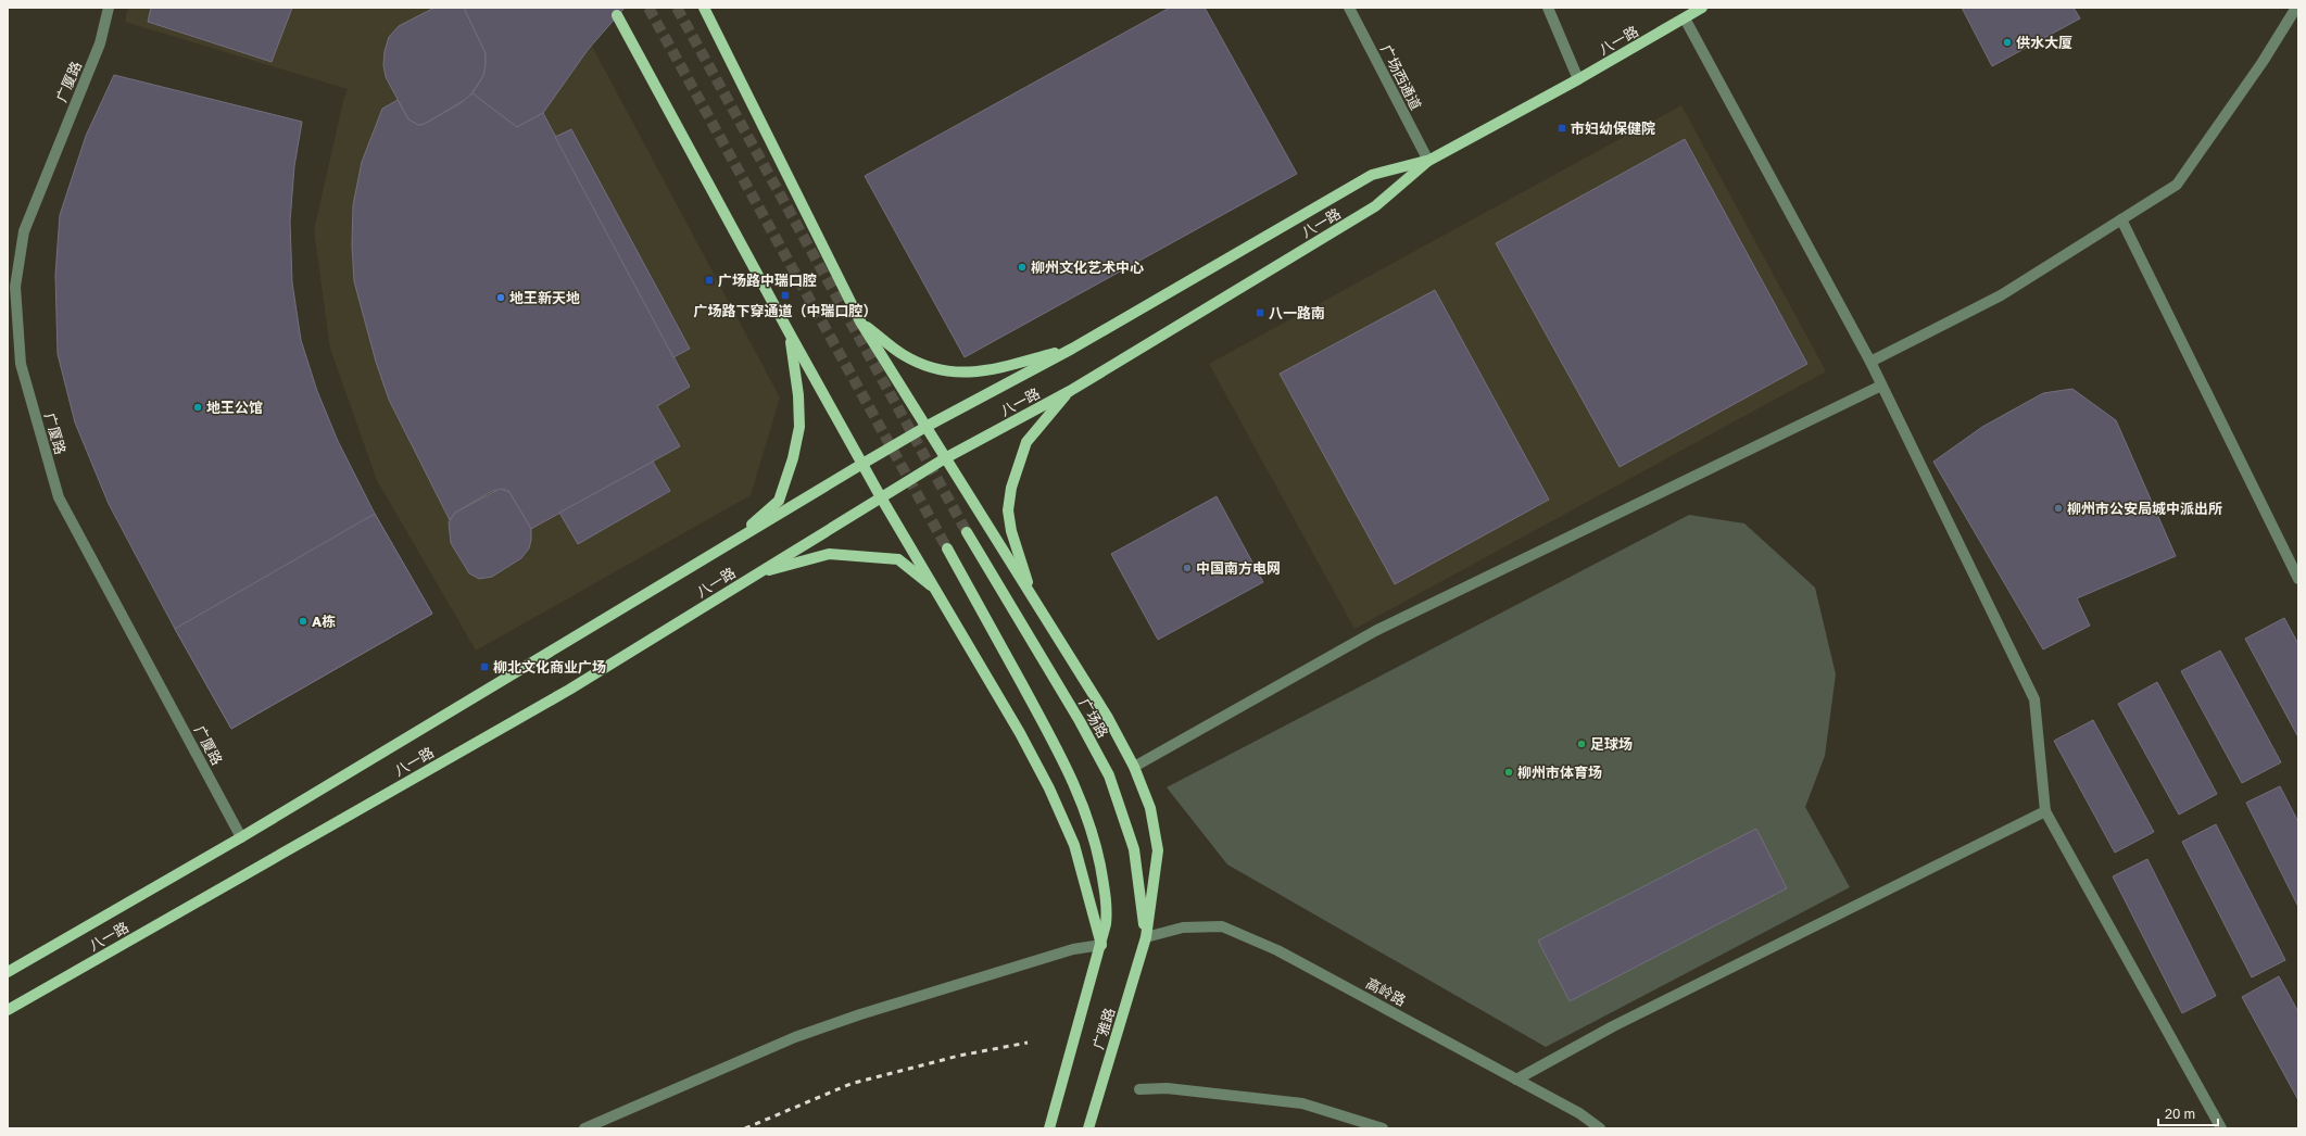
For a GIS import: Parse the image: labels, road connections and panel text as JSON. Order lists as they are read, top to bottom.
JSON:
{
  "streets": {
    "main road": ["八一路", "广场路", "广雅路"],
    "street": ["广场西通道", "广厦路", "高岭路"]
  },
  "crossings": [
    ["八一路", "广场西通道"],
    ["八一路", "广厦路"],
    ["广场路", "高岭路"],
    ["广场路", "广雅路"],
    ["高岭路", "广雅路"]
  ],
  "places": {
    "other": [
      "供水大厦",
      "柳州文化艺术中心",
      "地王新天地",
      "地王公馆",
      "柳州市公安局城中派出所",
      "中国南方电网",
      "A栋",
      "足球场",
      "柳州市体育场"
    ],
    "transit": [
      "市妇幼保健院",
      "广场路中瑞口腔",
      "广场路下穿通道（中瑞口腔）",
      "八一路南",
      "柳北文化商业广场"
    ]
  },
  "scale_bar": "20 m"
}
